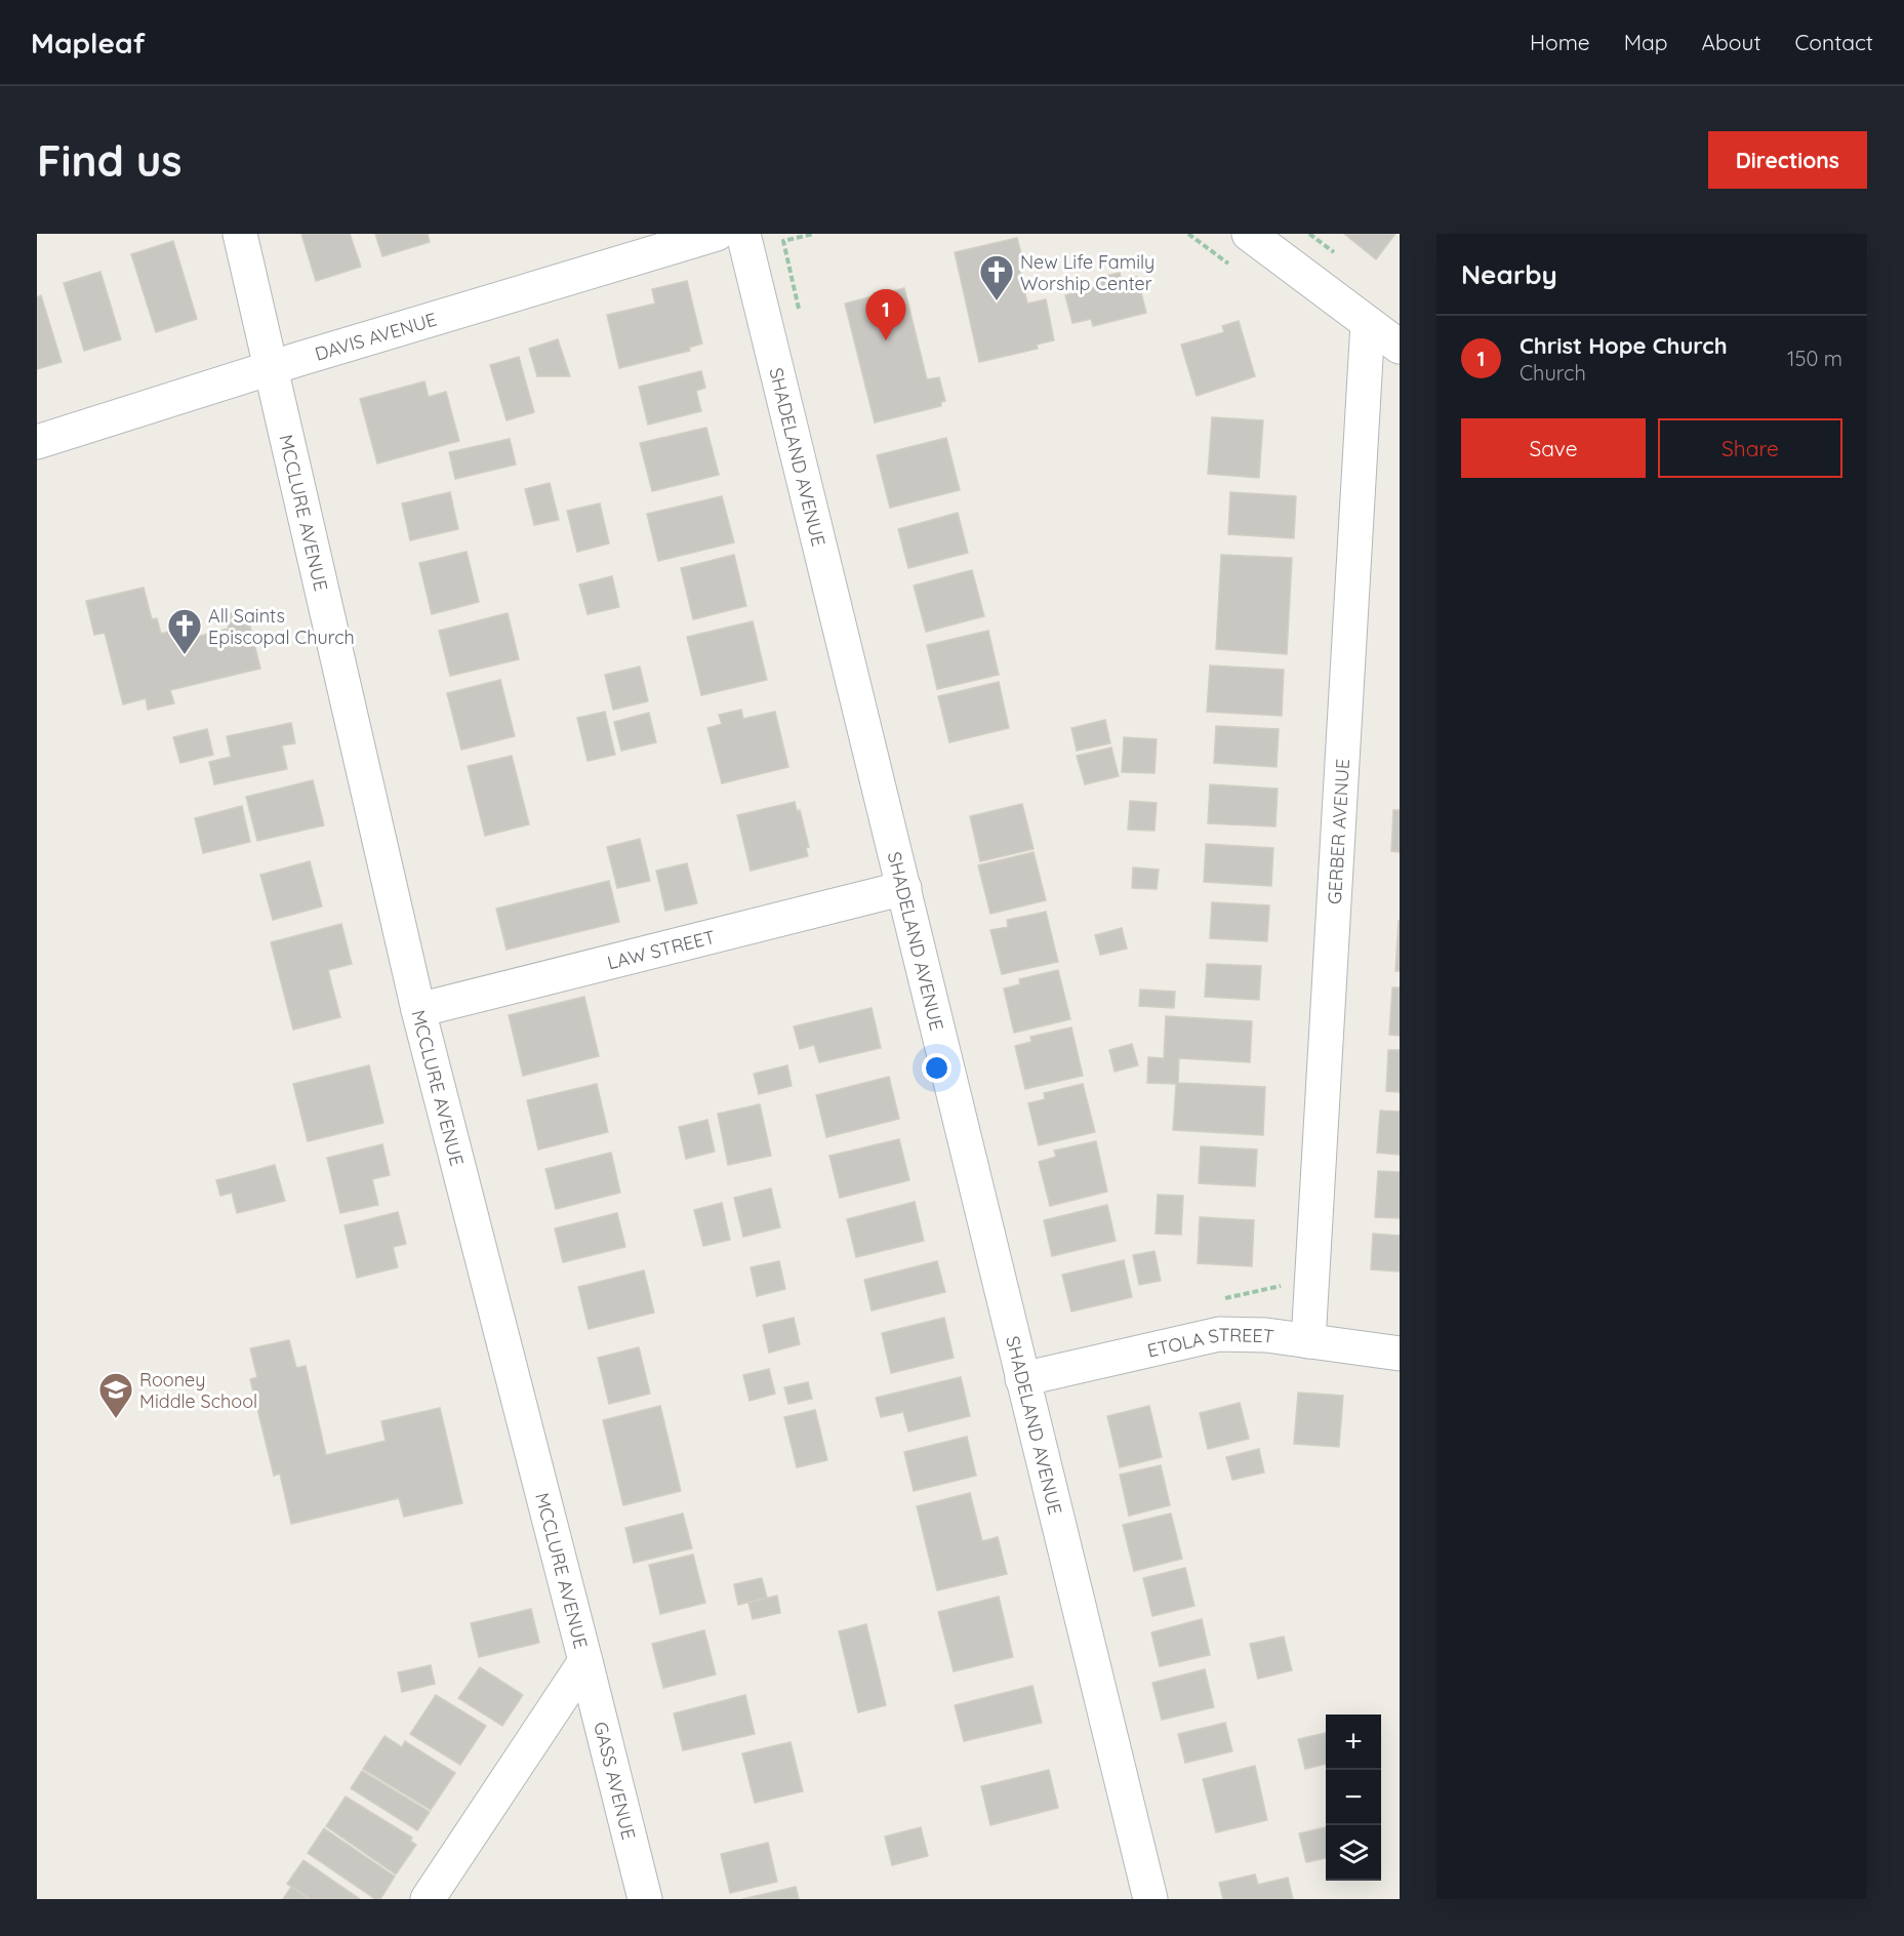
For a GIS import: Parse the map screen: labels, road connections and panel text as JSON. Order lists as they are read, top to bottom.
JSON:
{
  "streets": {
    "street": [
      "DAVIS AVENUE",
      "SHADELAND AVENUE",
      "MCCLURE AVENUE",
      "GERBER AVENUE",
      "LAW STREET",
      "ETOLA STREET",
      "GASS AVENUE"
    ]
  },
  "crossings": [
    ["DAVIS AVENUE", "MCCLURE AVENUE"],
    ["SHADELAND AVENUE", "LAW STREET"],
    ["SHADELAND AVENUE", "ETOLA STREET"],
    ["MCCLURE AVENUE", "LAW STREET"],
    ["MCCLURE AVENUE", "GASS AVENUE"],
    ["GERBER AVENUE", "ETOLA STREET"]
  ],
  "places": {
    "church": ["New Life Family Worship Center", "All Saints Episcopal Church"],
    "school or university": ["Rooney Middle School"]
  },
  "page": {
    "header": "Mapleaf",
    "nav": [
      "Home",
      "Map",
      "About",
      "Contact"
    ],
    "buttons": [
      "Directions",
      ["Save", "Share"]
    ],
    "title": "Find us",
    "heading": "Nearby",
    "pins": "1",
    "list": [
      {
        "mark": "1",
        "name": "Christ Hope Church",
        "note": "Church",
        "value": "150 m"
      }
    ],
    "map_buttons": ["+", "−"]
  }
}
